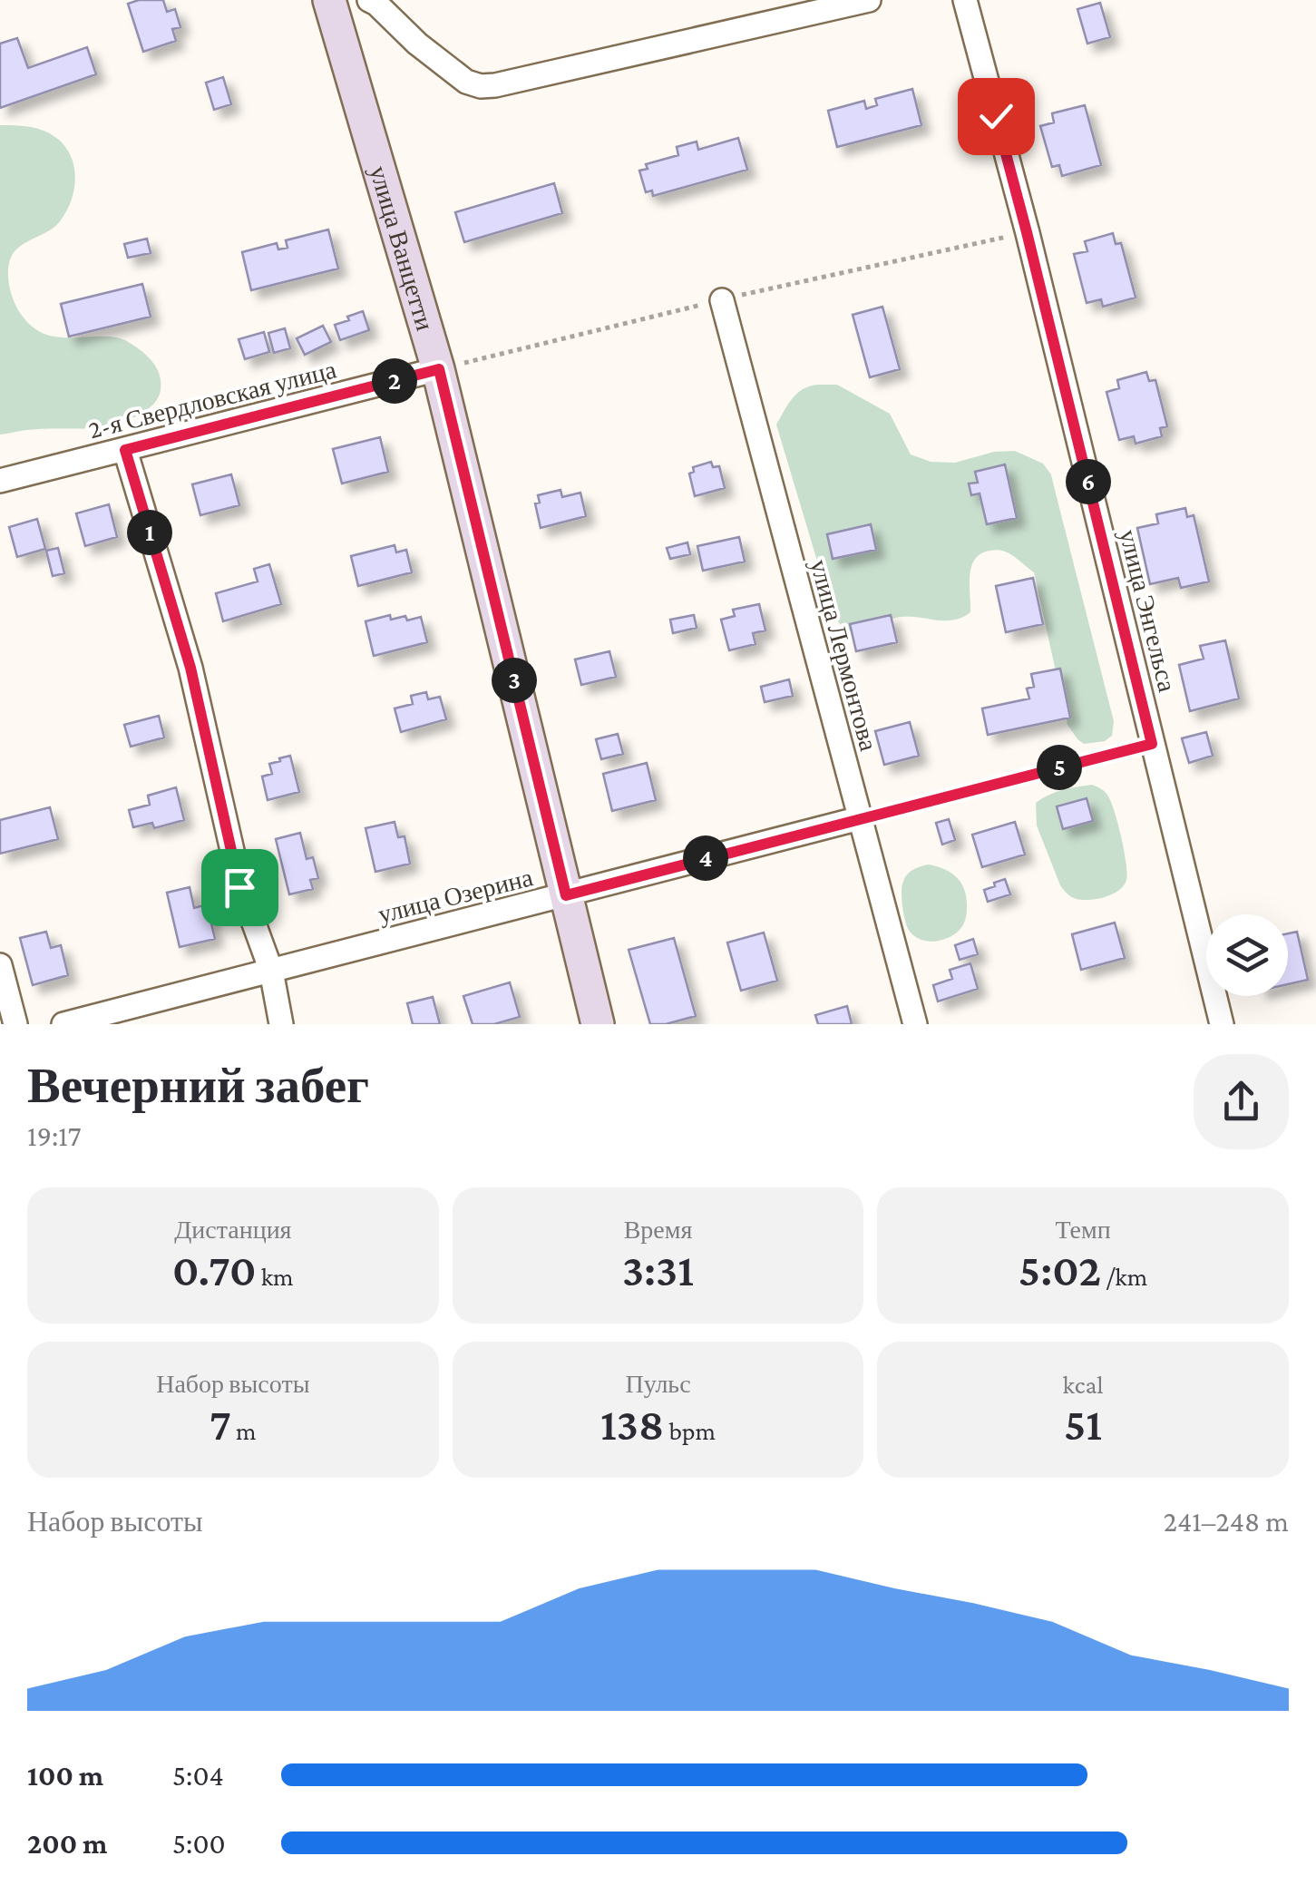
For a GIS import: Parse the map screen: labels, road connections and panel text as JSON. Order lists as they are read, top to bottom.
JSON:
{
  "streets": {
    "street": [
      "улица Ванцетти",
      "2-я Свердловская улица",
      "улица Энгельса",
      "улица Лермонтова",
      "улица Озерина"
    ]
  },
  "crossings": [
    ["улица Ванцетти", "2-я Свердловская улица"],
    ["улица Ванцетти", "улица Озерина"],
    ["улица Лермонтова", "улица Озерина"]
  ],
  "page": {
    "pins": [
      "2",
      "6",
      "1",
      "3",
      "5",
      "4"
    ],
    "heading": ["Вечерний забег", "19:17"],
    "stats": [
      ["Дистанция", "0.70 km"],
      ["Время", "3:31"],
      ["Темп", "5:02 /km"],
      ["Набор высоты", "7 m"],
      ["Пульс", "138 bpm"],
      ["kcal", "51"]
    ],
    "chart": ["Набор высоты", "241–248 m"],
    "list": [
      {
        "name": "100 m",
        "note": "5:04"
      },
      {
        "name": "200 m",
        "note": "5:00"
      }
    ]
  }
}
